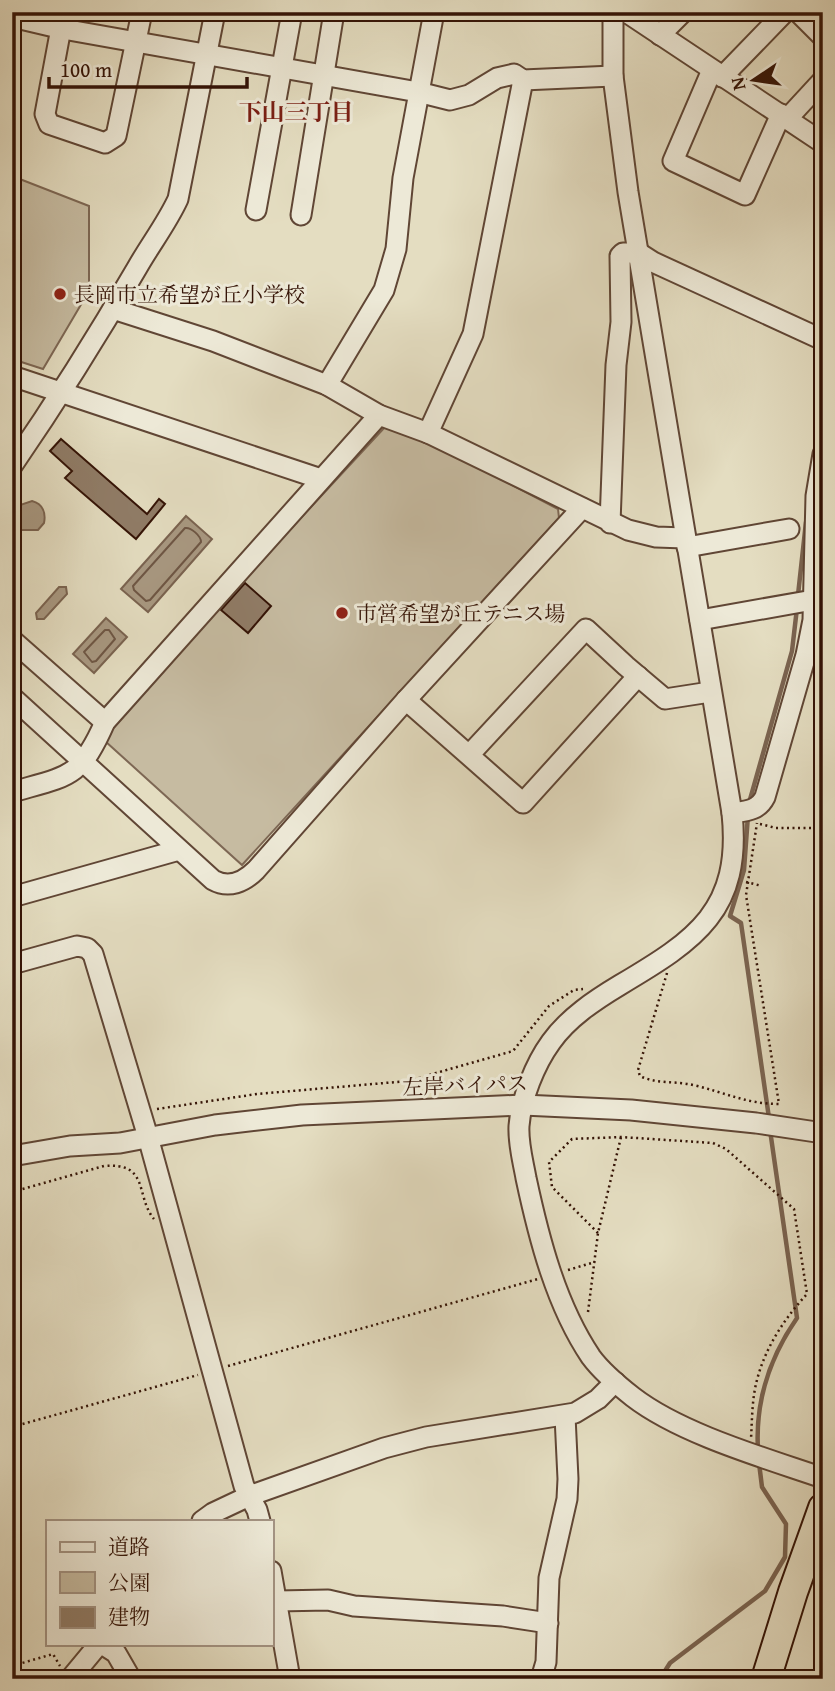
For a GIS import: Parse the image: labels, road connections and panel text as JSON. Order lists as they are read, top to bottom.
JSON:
{
  "streets": {
    "street": ["左岸バイパス"]
  },
  "districts": ["下山三丁目"],
  "places": ["長岡市立希望が丘小学校", "市営希望が丘テニス場"],
  "legend": ["道路", "公園", "建物"],
  "scale_bar": "100 m",
  "north": "left"
}
